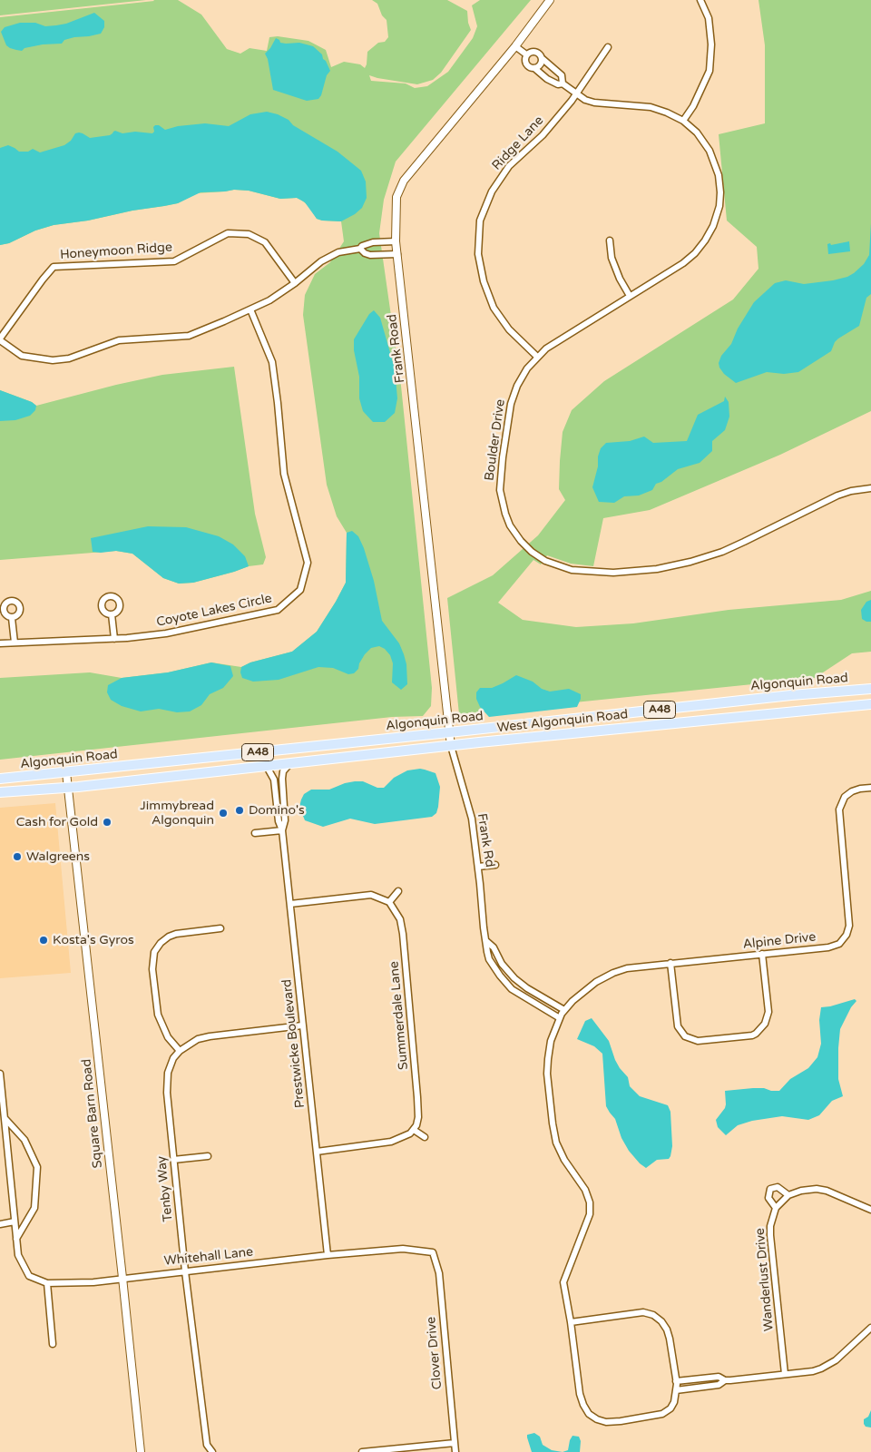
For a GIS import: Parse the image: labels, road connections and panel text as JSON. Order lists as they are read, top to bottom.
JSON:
{
  "streets": {
    "main road": ["Algonquin Road", "A48", "West Algonquin Road"],
    "street": [
      "Ridge Lane",
      "Honeymoon Ridge",
      "Frank Road",
      "Boulder Drive",
      "Coyote Lakes Circle",
      "Frank Rd",
      "Alpine Drive",
      "Summerdale Lane",
      "Prestwicke Boulevard",
      "Square Barn Road",
      "Tenby Way",
      "Whitehall Lane",
      "Wanderlust Drive",
      "Clover Drive"
    ]
  },
  "crossings": [
    ["Ridge Lane", "Boulder Drive"],
    ["Frank Road", "Boulder Drive"],
    ["Frank Road", "Algonquin Road"],
    ["Frank Road", "West Algonquin Road"],
    ["Frank Road", "Frank Rd"],
    ["Algonquin Road", "West Algonquin Road"],
    ["Algonquin Road", "Square Barn Road"],
    ["West Algonquin Road", "Frank Rd"],
    ["West Algonquin Road", "Prestwicke Boulevard"],
    ["West Algonquin Road", "Square Barn Road"],
    ["Frank Rd", "Alpine Drive"],
    ["Prestwicke Boulevard", "Tenby Way"],
    ["Prestwicke Boulevard", "Whitehall Lane"],
    ["Square Barn Road", "Whitehall Lane"],
    ["Tenby Way", "Whitehall Lane"],
    ["Whitehall Lane", "Clover Drive"]
  ],
  "places": [
    "Domino's",
    "Jimmybread Algonquin",
    "Cash for Gold",
    "Walgreens",
    "Kosta's Gyros"
  ]
}
